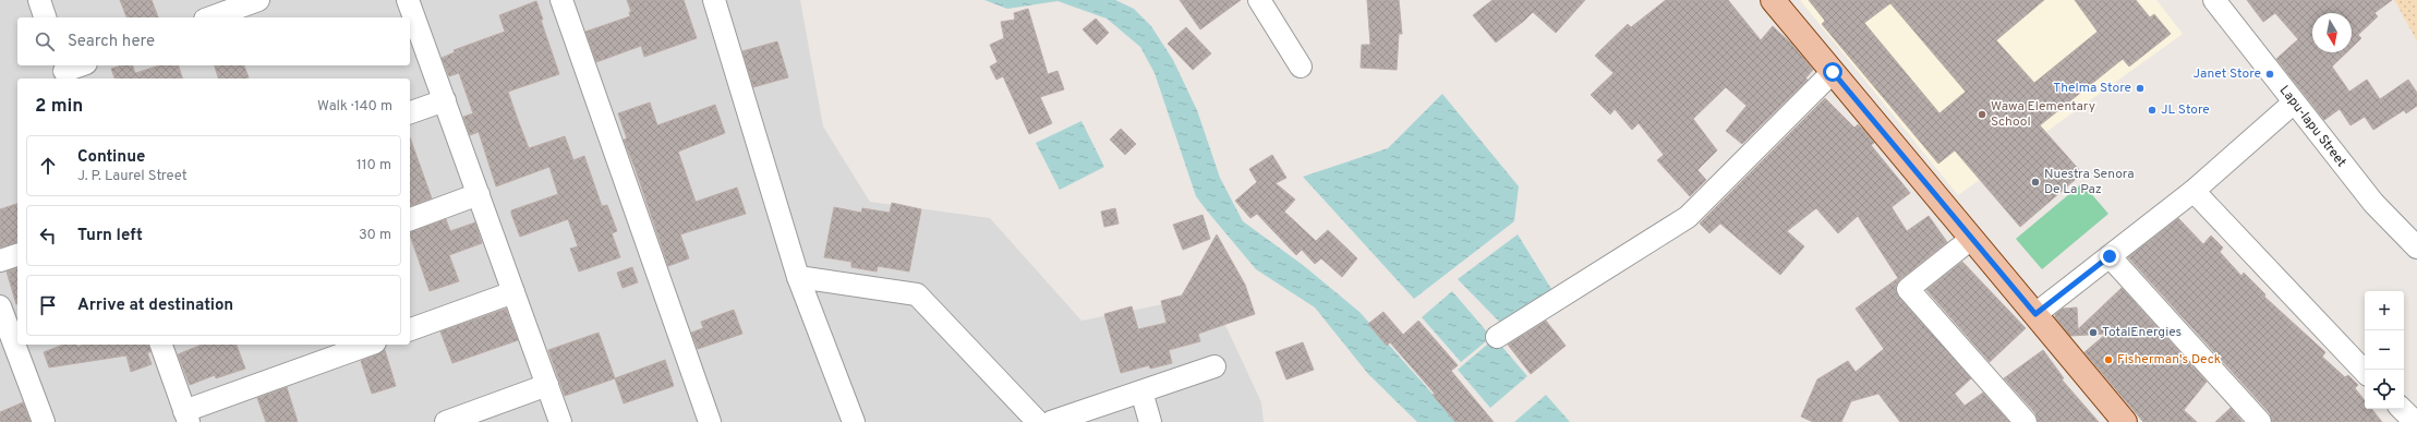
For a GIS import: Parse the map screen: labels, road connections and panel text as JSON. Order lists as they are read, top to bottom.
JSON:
{
  "streets": {
    "street": ["Lapu-lapu Street"]
  },
  "places": [
    "Janet Store",
    "Thelma Store",
    "JL Store",
    "Wawa Elementary School",
    "Nuestra Senora De La Paz",
    "TotalEnergies",
    "Fisherman's Deck"
  ],
  "north": "bottom",
  "page": {
    "search": "Search here",
    "heading": ["2 min", "Walk · 140 m"],
    "list": [
      ["Continue", "J. P. Laurel Street", "110 m"],
      ["Turn left", "30 m"],
      "Arrive at destination"
    ],
    "map_buttons": ["+", "−"]
  }
}
